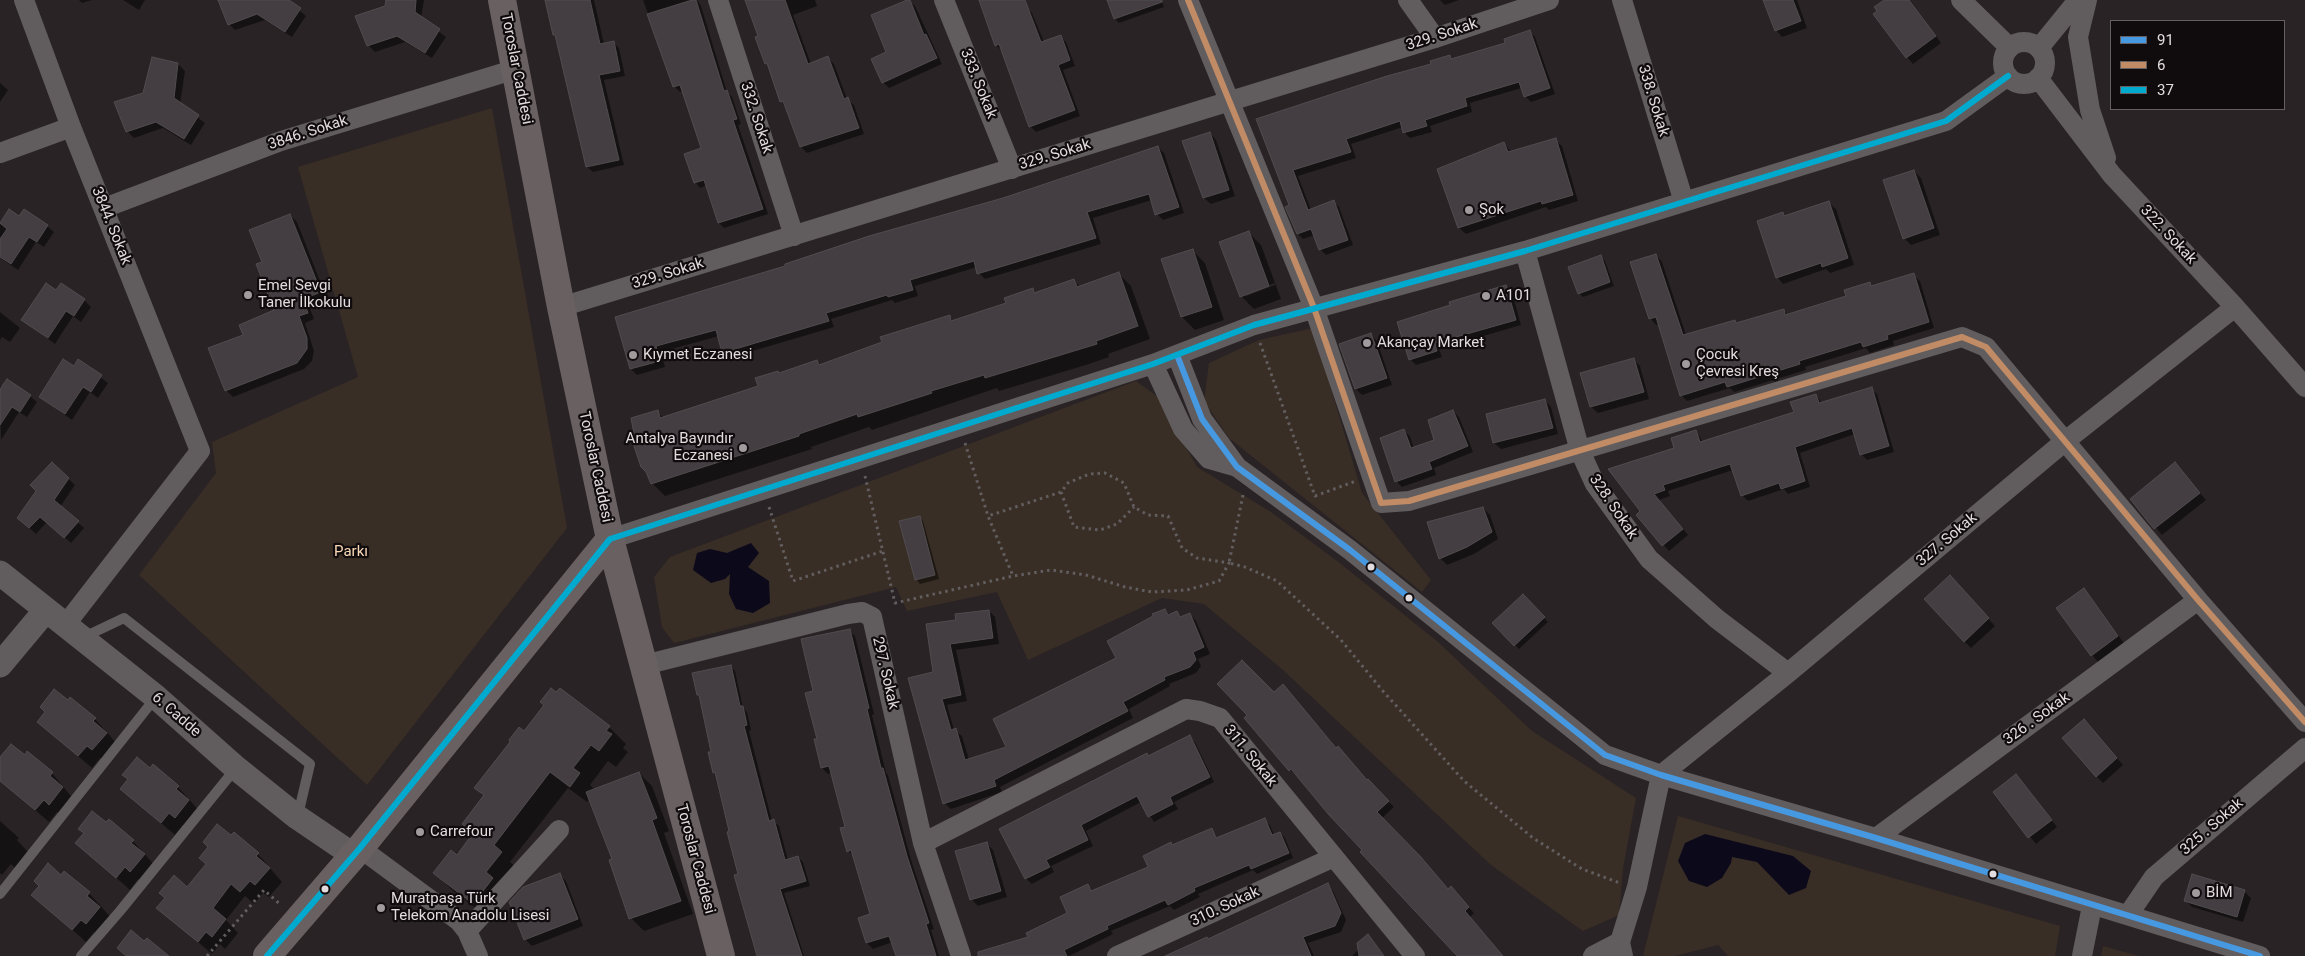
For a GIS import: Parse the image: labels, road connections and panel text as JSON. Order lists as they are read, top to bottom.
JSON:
{
  "streets": {
    "main road": ["Toroslar Caddesi"],
    "street": [
      "329. Sokak",
      "333. Sokak",
      "338. Sokak",
      "332. Sokak",
      "3846. Sokak",
      "3844. Sokak",
      "322. Sokak",
      "328. Sokak",
      "327. Sokak",
      "297. Sokak",
      "6. Cadde",
      "326 . Sokak",
      "311. Sokak",
      "325 . Sokak",
      "310. Sokak"
    ]
  },
  "crossings": [
    ["329. Sokak", "Toroslar Caddesi"],
    ["329. Sokak", "333. Sokak"],
    ["329. Sokak", "332. Sokak"],
    ["Toroslar Caddesi", "3846. Sokak"],
    ["Toroslar Caddesi", "297. Sokak"],
    ["3846. Sokak", "3844. Sokak"],
    ["3844. Sokak", "6. Cadde"],
    ["322. Sokak", "327. Sokak"],
    ["328. Sokak", "327. Sokak"],
    ["297. Sokak", "311. Sokak"],
    ["311. Sokak", "310. Sokak"]
  ],
  "parks": ["Parkı"],
  "places": [
    "Şok",
    "Emel Sevgi Taner İlkokulu",
    "A101",
    "Akançay Market",
    "Kıymet Eczanesi",
    "Çocuk Çevresi Kreş",
    "Antalya Bayındır Eczanesi",
    "Carrefour",
    "BİM",
    "Muratpaşa Türk Telekom Anadolu Lisesi"
  ],
  "lines": ["transit line 6", "transit line 37", "transit line 91"],
  "legend": ["91", "6", "37"]
}
